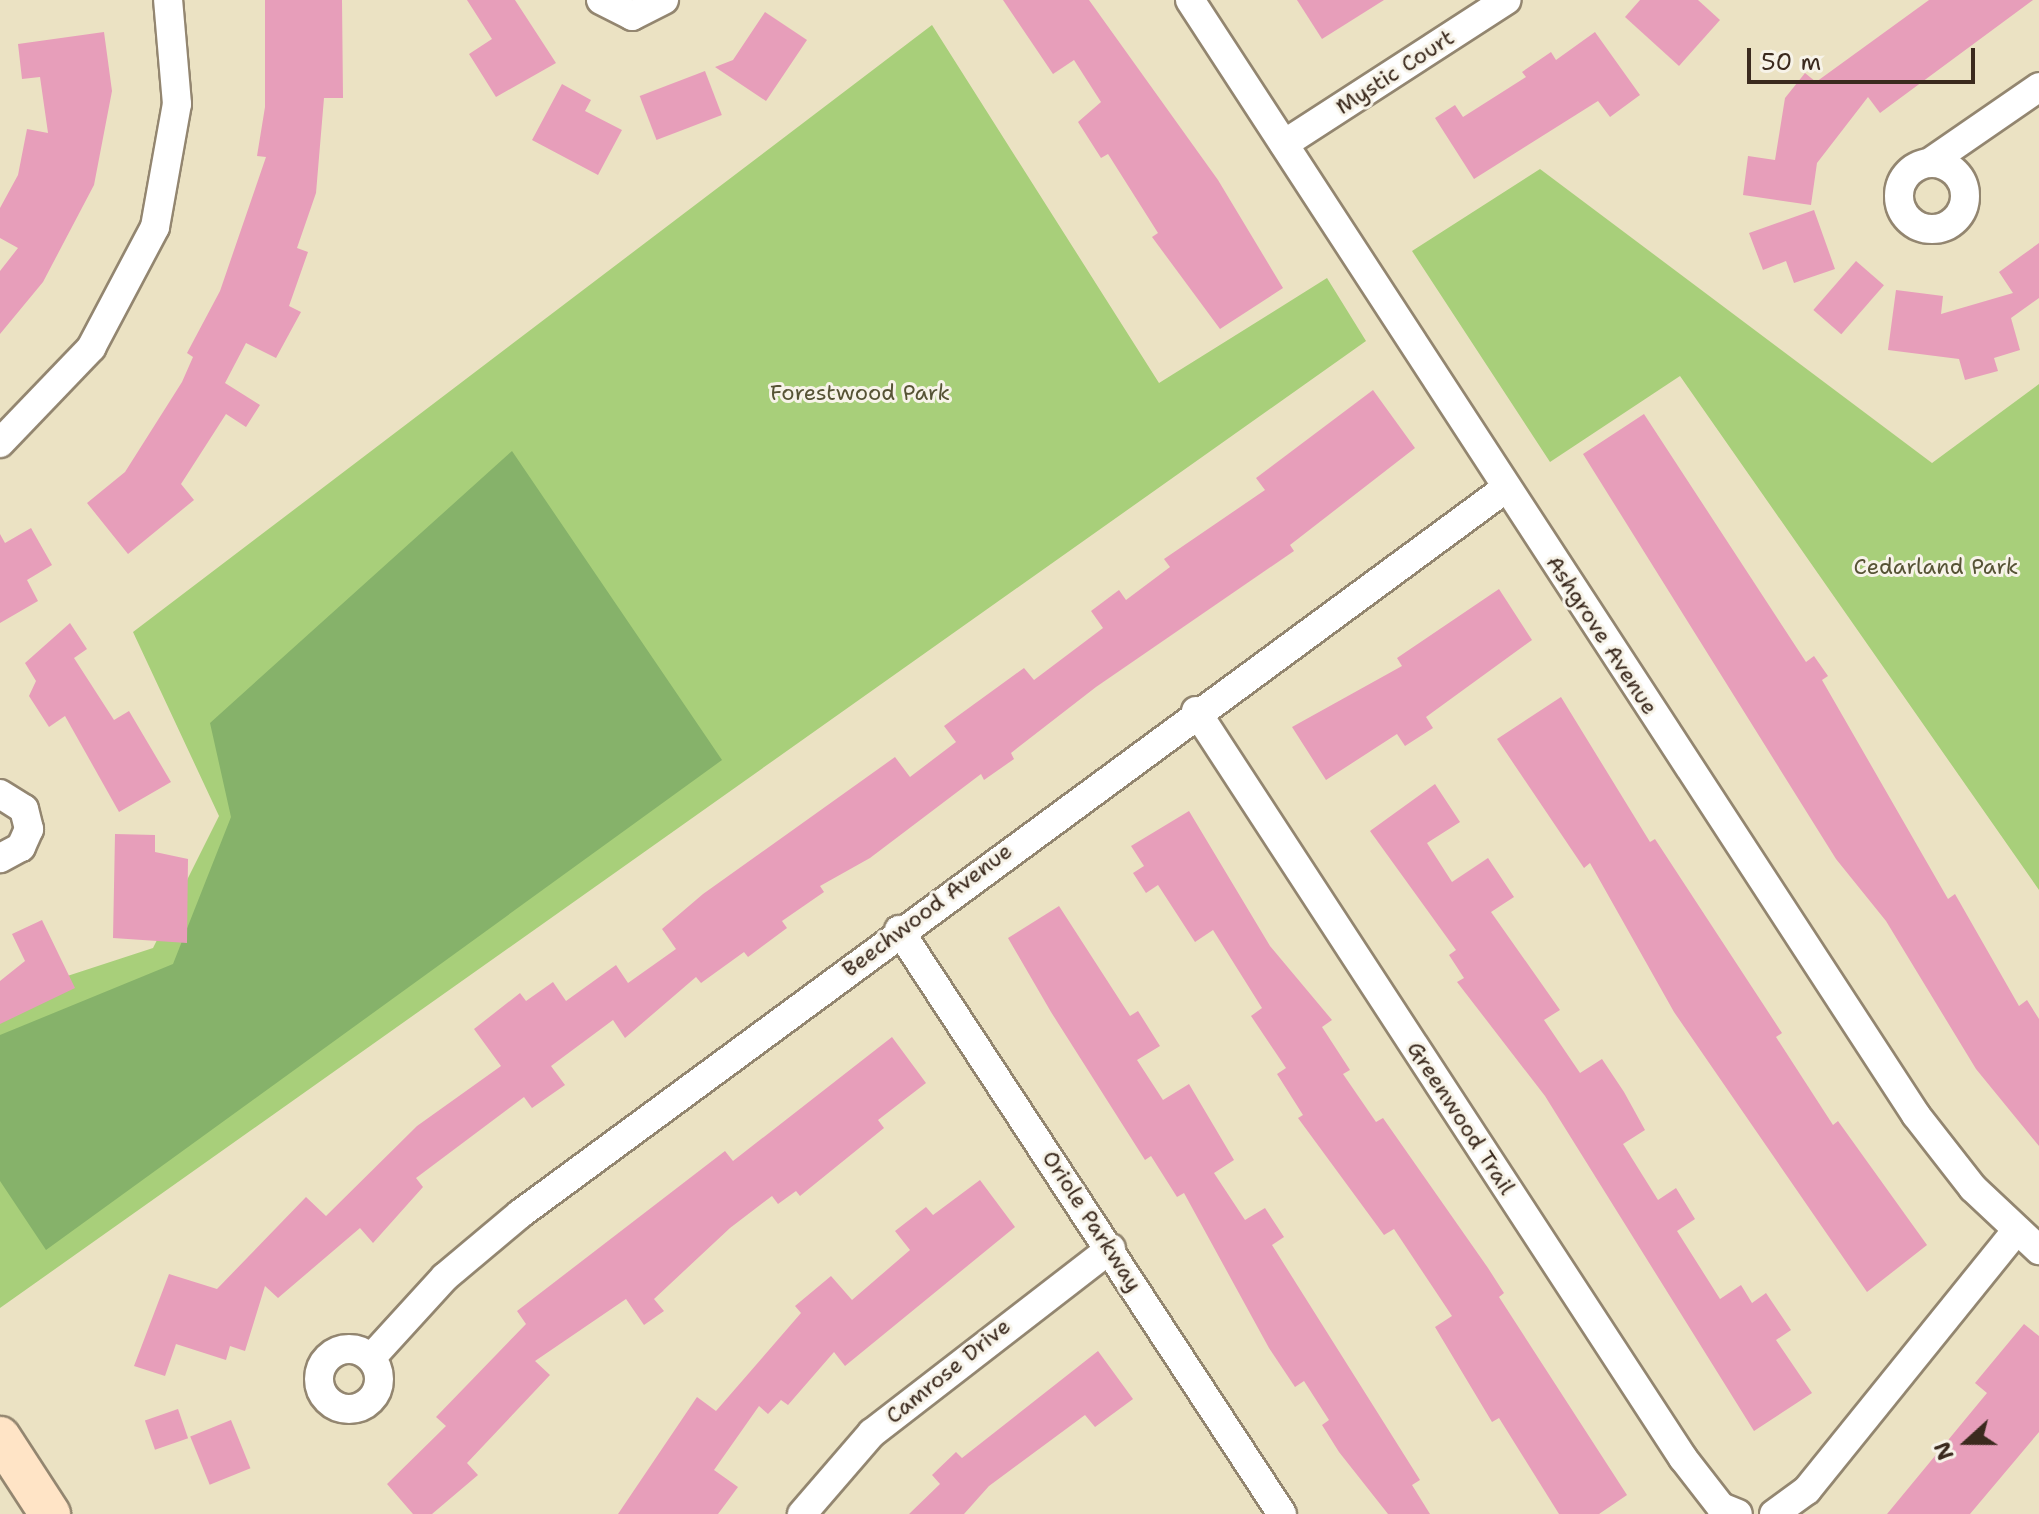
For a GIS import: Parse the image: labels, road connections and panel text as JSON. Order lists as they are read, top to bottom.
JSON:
{
  "streets": {
    "street": [
      "Mystic Court",
      "Ashgrove Avenue",
      "Beechwood Avenue",
      "Greenwood Trail",
      "Oriole Parkway",
      "Camrose Drive"
    ]
  },
  "crossings": [
    ["Mystic Court", "Ashgrove Avenue"],
    ["Ashgrove Avenue", "Beechwood Avenue"],
    ["Beechwood Avenue", "Greenwood Trail"],
    ["Beechwood Avenue", "Oriole Parkway"],
    ["Oriole Parkway", "Camrose Drive"]
  ],
  "parks": ["Forestwood Park", "Cedarland Park"],
  "scale_bar": "50 m",
  "north": "left"
}
